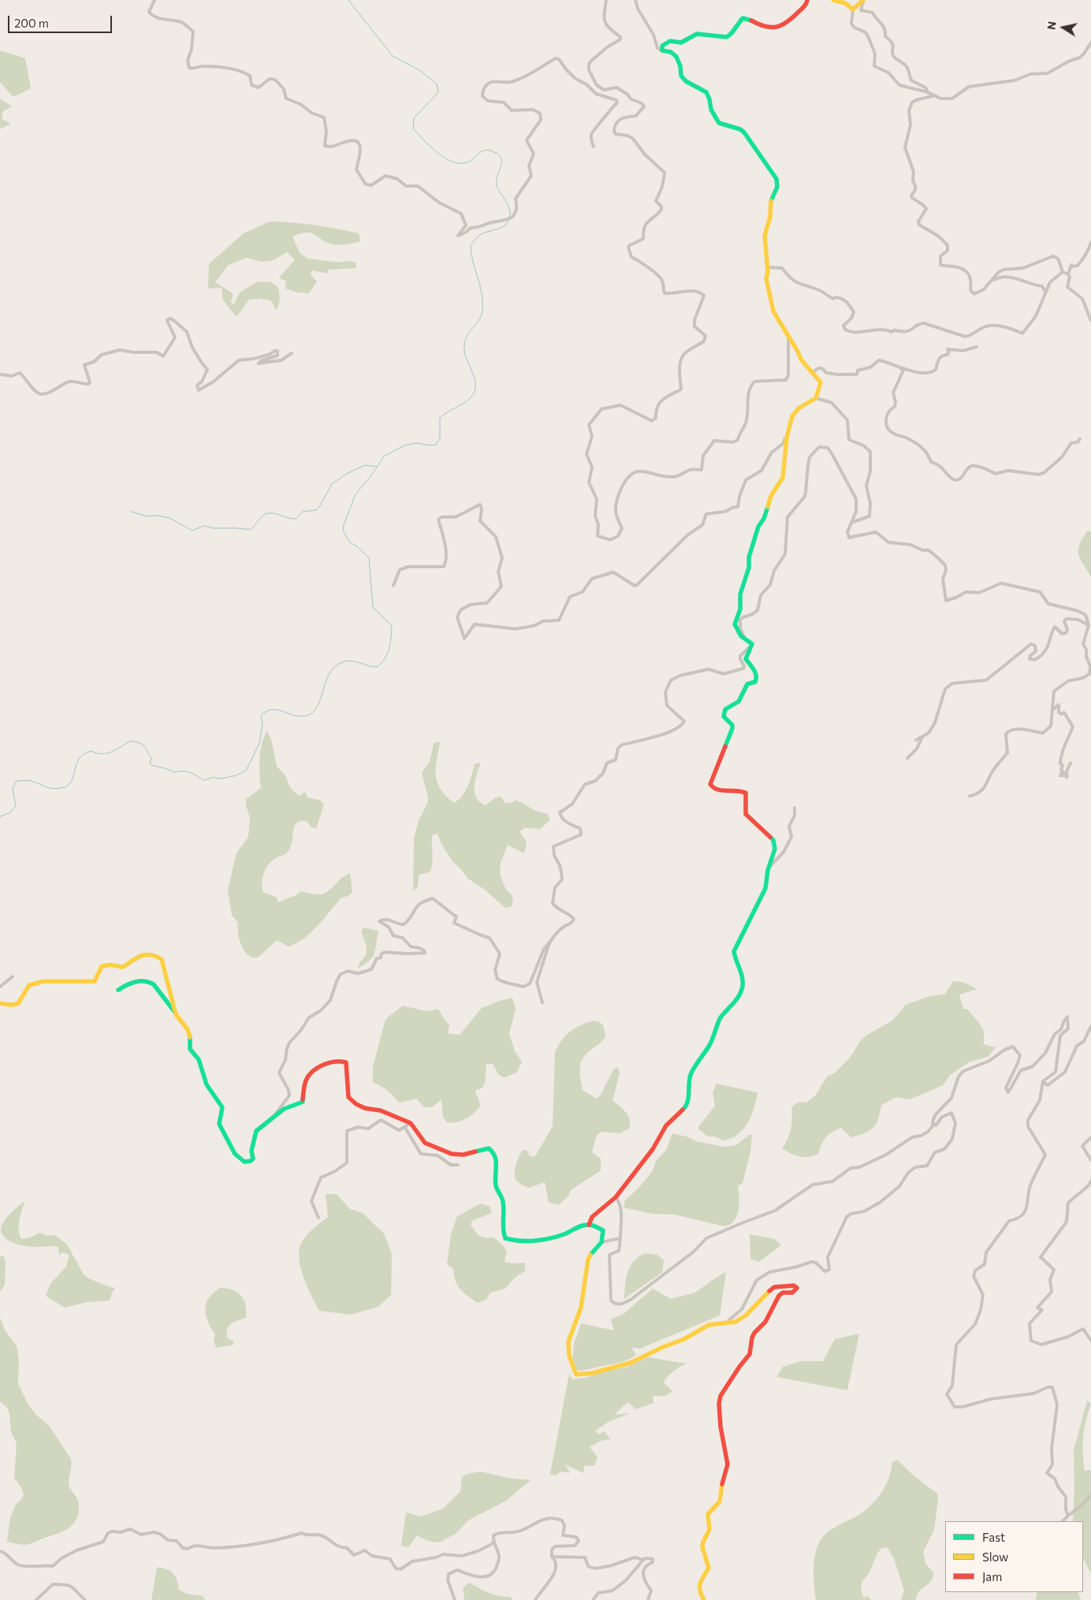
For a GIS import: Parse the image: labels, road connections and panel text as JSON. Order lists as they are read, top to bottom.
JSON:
{
  "legend": ["Fast", "Slow", "Jam"],
  "scale_bar": "200 m",
  "north": "left"
}
